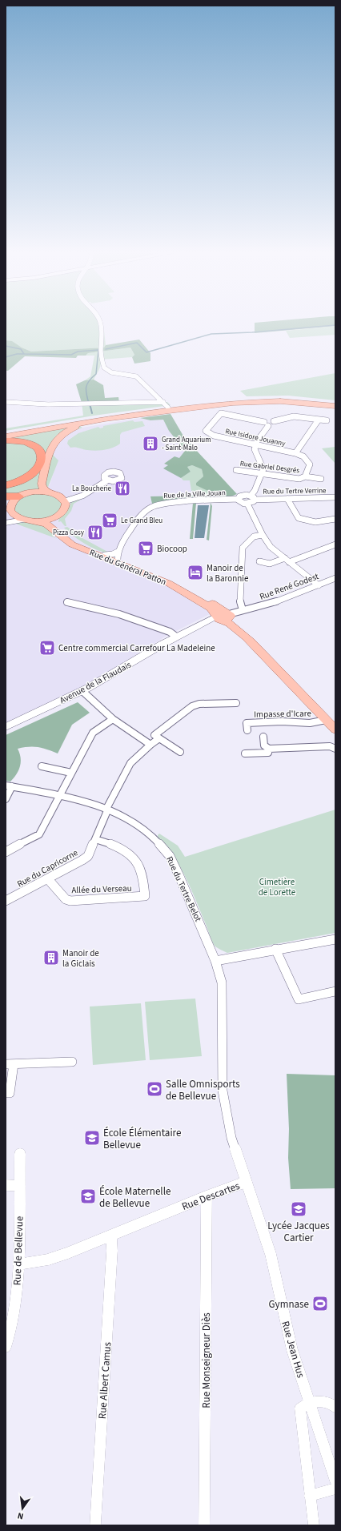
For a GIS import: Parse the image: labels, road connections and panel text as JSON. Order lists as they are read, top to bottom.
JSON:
{
  "streets": {
    "main road": ["Rue du Général Patton"],
    "street": [
      "Rue Isidore Jouanny",
      "Rue Gabriel Desgrés",
      "Rue du Tertre Verrine",
      "Rue de la Ville Jouan",
      "Rue René Godest",
      "Avenue de la Flaudais",
      "Impasse d'Icare",
      "Rue du Capricorne",
      "Allée du Verseau",
      "Rue du Tertre Belot",
      "Rue Descartes",
      "Rue de Bellevue",
      "Rue Jean Hus",
      "Rue Monseigneur Diès",
      "Rue Albert Camus"
    ]
  },
  "crossings": [
    ["Rue Isidore Jouanny", "Rue Gabriel Desgrés"],
    ["Rue du Tertre Verrine", "Rue de la Ville Jouan"],
    ["Rue de la Ville Jouan", "Rue du Général Patton"],
    ["Rue du Général Patton", "Rue René Godest"],
    ["Rue du Général Patton", "Avenue de la Flaudais"],
    ["Rue du Général Patton", "Impasse d'Icare"],
    ["Rue René Godest", "Avenue de la Flaudais"],
    ["Rue du Capricorne", "Allée du Verseau"],
    ["Rue du Capricorne", "Rue du Tertre Belot"],
    ["Rue du Tertre Belot", "Rue Descartes"],
    ["Rue Descartes", "Rue de Bellevue"],
    ["Rue Descartes", "Rue Jean Hus"],
    ["Rue Descartes", "Rue Monseigneur Diès"],
    ["Rue Descartes", "Rue Albert Camus"]
  ],
  "parks": ["Cimetière de Lorette"],
  "places": {
    "building": ["Grand Aquarium - Saint-Malo", "Manoir de la Giclais"],
    "restaurant": ["La Boucherie", "Pizza Cosy"],
    "supermarket": ["Le Grand Bleu", "Biocoop", "Centre commercial Carrefour La Madeleine"],
    "hotel": ["Manoir de la Baronnie"],
    "sports": ["Salle Omnisports de Bellevue", "Gymnase"],
    "school or university": ["École Élémentaire Bellevue", "École Maternelle de Bellevue", "Lycée Jacques Cartier"]
  },
  "north": "bottom"
}
